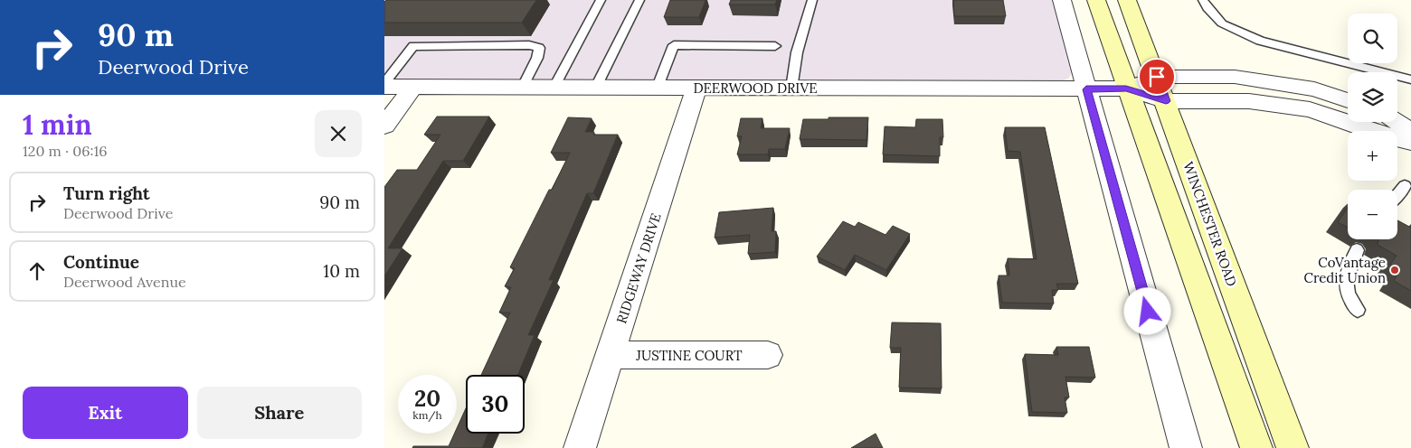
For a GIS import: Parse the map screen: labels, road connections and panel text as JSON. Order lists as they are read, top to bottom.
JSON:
{
  "streets": {
    "main road": ["WINCHESTER ROAD"],
    "street": ["DEERWOOD DRIVE", "RIDGEWAY DRIVE", "JUSTINE COURT"]
  },
  "crossings": [
    ["DEERWOOD DRIVE", "RIDGEWAY DRIVE"],
    ["RIDGEWAY DRIVE", "JUSTINE COURT"]
  ],
  "places": ["CoVantage Credit Union"],
  "page": {
    "turn": ["90 m", "Deerwood Drive"],
    "map_buttons": ["+", "−"],
    "heading": ["1 min", "120 m · 06:16"],
    "list": [
      {
        "name": "Turn right",
        "note": "Deerwood Drive",
        "value": "90 m"
      },
      {
        "name": "Continue",
        "note": "Deerwood Avenue",
        "value": "10 m"
      }
    ],
    "speed": "20 km/h",
    "limit": "30",
    "buttons": ["Exit", "Share"]
  }
}
